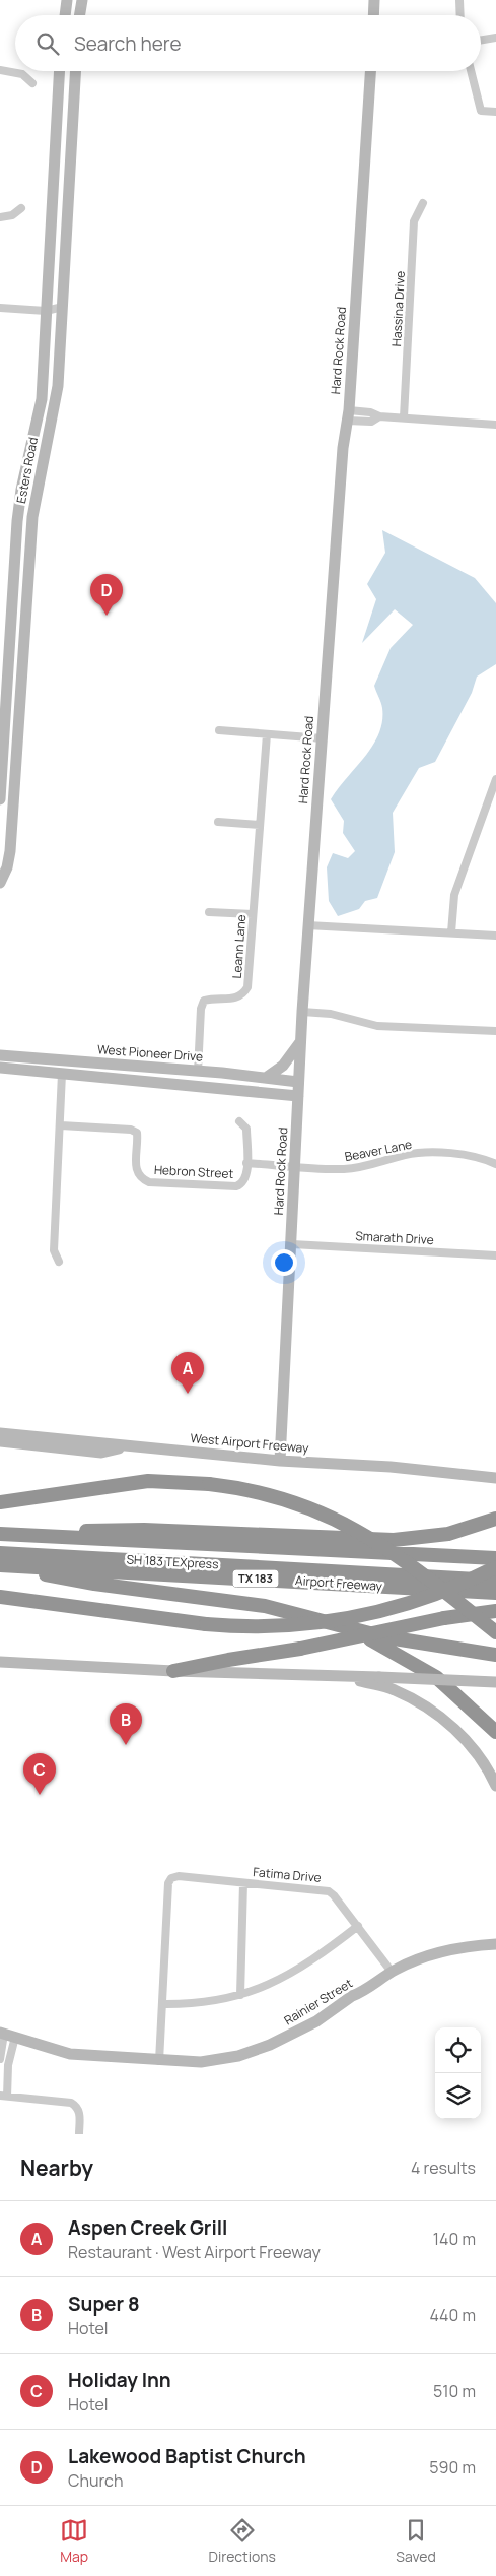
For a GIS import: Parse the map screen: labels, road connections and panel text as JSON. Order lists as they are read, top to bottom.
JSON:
{
  "streets": {
    "highway": ["SH 183 TEXpress", "TX 183", "Airport Freeway"],
    "main road": [
      "Hard Rock Road",
      "Esters Road",
      "West Pioneer Drive",
      "West Airport Freeway",
      "Rainier Street"
    ],
    "street": [
      "Hassina Drive",
      "Leann Lane",
      "Beaver Lane",
      "Hebron Street",
      "Smarath Drive",
      "Fatima Drive"
    ]
  },
  "crossings": [
    ["Hard Rock Road", "West Pioneer Drive"],
    ["Hard Rock Road", "Beaver Lane"],
    ["Hard Rock Road", "Smarath Drive"],
    ["Hard Rock Road", "West Airport Freeway"],
    ["Leann Lane", "West Pioneer Drive"],
    ["Beaver Lane", "Hebron Street"],
    ["Fatima Drive", "Rainier Street"]
  ],
  "page": {
    "search": "Search here",
    "pins": [
      "D",
      "A",
      "B",
      "C"
    ],
    "heading": ["Nearby", "4 results"],
    "list": [
      {
        "mark": "A",
        "name": "Aspen Creek Grill",
        "note": "Restaurant · West Airport Freeway",
        "value": "140 m"
      },
      {
        "mark": "B",
        "name": "Super 8",
        "note": "Hotel",
        "value": "440 m"
      },
      {
        "mark": "C",
        "name": "Holiday Inn",
        "note": "Hotel",
        "value": "510 m"
      },
      {
        "mark": "D",
        "name": "Lakewood Baptist Church",
        "note": "Church",
        "value": "590 m"
      }
    ],
    "nav": ["Map", "Directions", "Saved"]
  }
}
